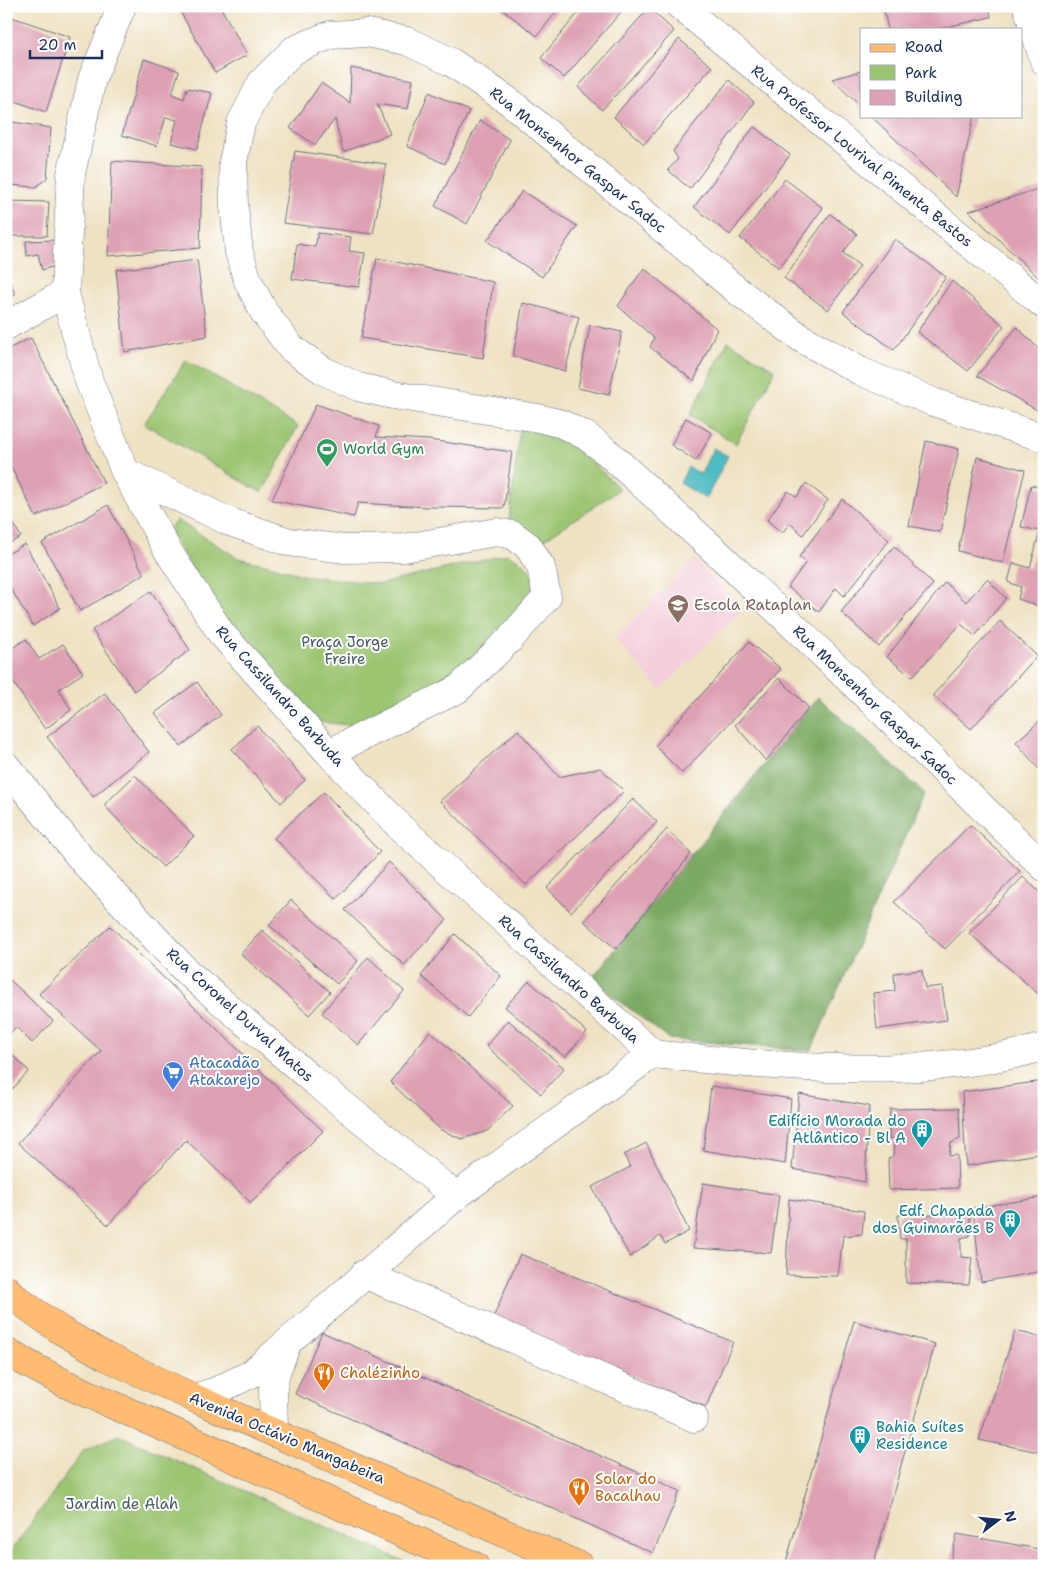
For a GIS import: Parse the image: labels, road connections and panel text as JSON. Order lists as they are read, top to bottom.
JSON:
{
  "streets": {
    "main road": ["Avenida Octávio Mangabeira"],
    "street": [
      "Rua Professor Lourival Pimenta Bastos",
      "Rua Monsenhor Gaspar Sadoc",
      "Rua Cassilandro Barbuda",
      "Rua Coronel Durval Matos"
    ]
  },
  "parks": ["Praça Jorge Freire", "Jardim de Alah"],
  "places": {
    "sports": ["World Gym"],
    "school or university": ["Escola Rataplan"],
    "supermarket": ["Atacadão Atakarejo"],
    "building": ["Edifício Morada do Atlântico - Bl A", "Edf. Chapada dos Guimarães B", "Bahia Suítes Residence"],
    "restaurant": ["Chalézinho", "Solar do Bacalhau"]
  },
  "legend": ["Road", "Park", "Building"],
  "scale_bar": "20 m",
  "north": "right"
}
